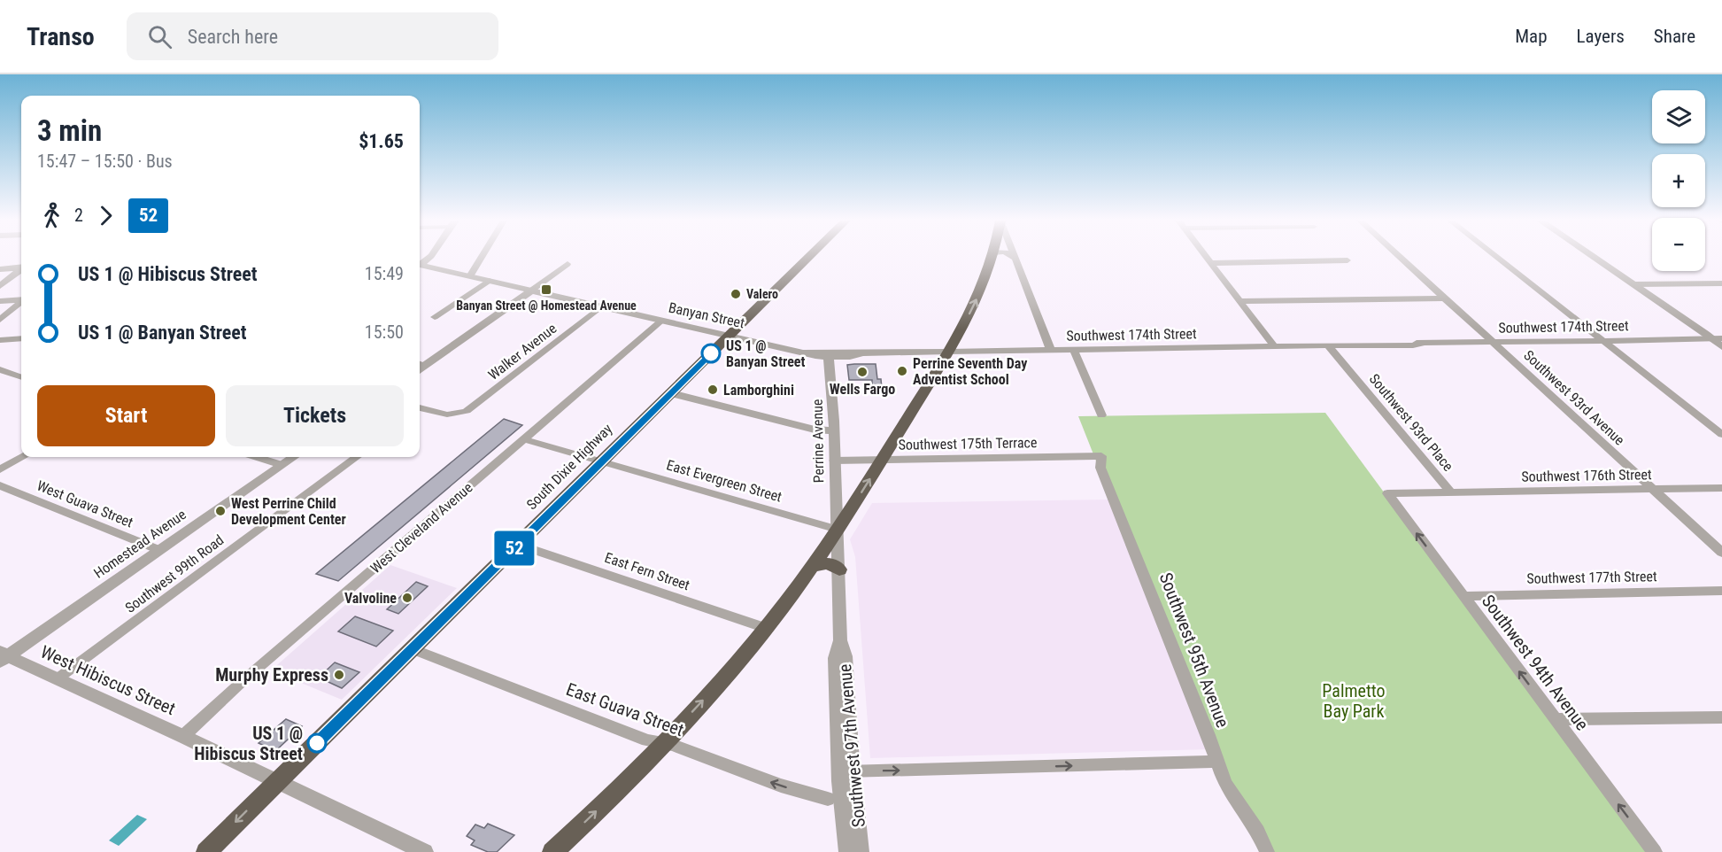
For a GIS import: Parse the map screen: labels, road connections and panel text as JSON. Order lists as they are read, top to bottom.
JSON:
{
  "streets": {
    "highway": ["South Dixie Highway"],
    "street": [
      "Banyan Street",
      "Southwest 174th Street",
      "Walker Avenue",
      "Southwest 93rd Avenue",
      "Southwest 93rd Place",
      "Perrine Avenue",
      "Southwest 175th Terrace",
      "Southwest 176th Street",
      "East Evergreen Street",
      "West Guava Street",
      "West Cleveland Avenue",
      "Homestead Avenue",
      "East Fern Street",
      "Southwest 99th Road",
      "Southwest 177th Street",
      "Southwest 95th Avenue",
      "Southwest 94th Avenue",
      "West Hibiscus Street",
      "East Guava Street",
      "Southwest 97th Avenue"
    ]
  },
  "crossings": [
    ["Banyan Street", "Southwest 174th Street"],
    ["Banyan Street", "Walker Avenue"],
    ["Banyan Street", "Perrine Avenue"],
    ["Banyan Street", "South Dixie Highway"],
    ["Banyan Street", "West Cleveland Avenue"],
    ["Southwest 174th Street", "Southwest 93rd Avenue"],
    ["Southwest 174th Street", "Southwest 93rd Place"],
    ["Southwest 93rd Avenue", "Southwest 176th Street"],
    ["Southwest 93rd Place", "Southwest 176th Street"],
    ["Southwest 93rd Place", "Southwest 94th Avenue"],
    ["Perrine Avenue", "Southwest 175th Terrace"],
    ["Perrine Avenue", "East Evergreen Street"],
    ["Perrine Avenue", "Southwest 97th Avenue"],
    ["Southwest 175th Terrace", "Southwest 95th Avenue"],
    ["South Dixie Highway", "East Evergreen Street"],
    ["South Dixie Highway", "East Fern Street"],
    ["South Dixie Highway", "West Hibiscus Street"],
    ["South Dixie Highway", "East Guava Street"],
    ["East Evergreen Street", "West Cleveland Avenue"],
    ["East Evergreen Street", "Southwest 97th Avenue"],
    ["West Guava Street", "Homestead Avenue"],
    ["West Cleveland Avenue", "West Hibiscus Street"],
    ["Homestead Avenue", "West Hibiscus Street"],
    ["Southwest 99th Road", "West Hibiscus Street"],
    ["Southwest 177th Street", "Southwest 94th Avenue"]
  ],
  "one_way": ["Southwest 94th Avenue", "East Guava Street"],
  "parks": ["Palmetto Bay Park"],
  "places": {
    "transit": ["Banyan Street @ Homestead Avenue"],
    "other": [
      "Valero",
      "US 1 @ Banyan Street",
      "Perrine Seventh Day Adventist School",
      "Wells Fargo",
      "Lamborghini",
      "West Perrine Child Development Center",
      "Valvoline",
      "Murphy Express",
      "US 1 @ Hibiscus Street"
    ]
  },
  "lines": ["bus line 52"],
  "page": {
    "header": "Transo",
    "search": "Search here",
    "nav": ["Map", "Layers", "Share"],
    "on_map": "52",
    "map_buttons": ["+", "−"],
    "heading": ["3 min", "15:47 – 15:50 · Bus", "$1.65"],
    "legs": ["2", "52"],
    "list": [
      {
        "name": "US 1 @ Hibiscus Street",
        "value": "15:49"
      },
      {
        "name": "US 1 @ Banyan Street",
        "value": "15:50"
      }
    ],
    "buttons": ["Start", "Tickets"]
  }
}
